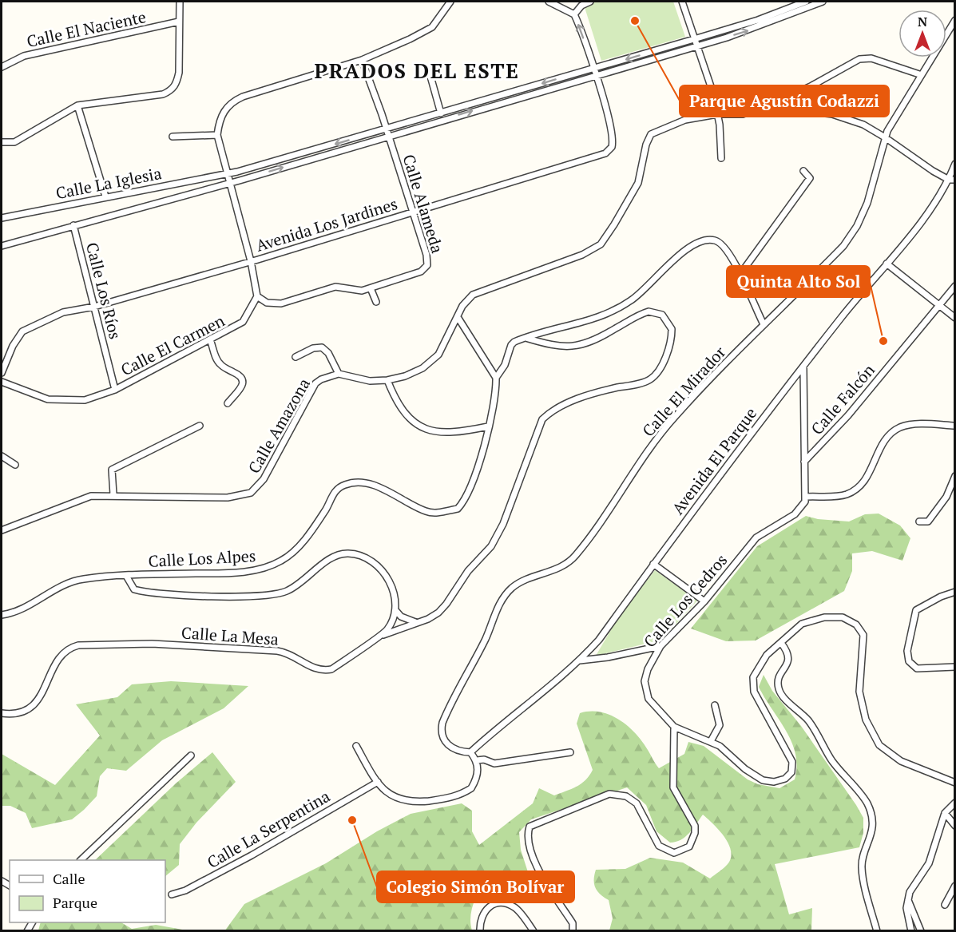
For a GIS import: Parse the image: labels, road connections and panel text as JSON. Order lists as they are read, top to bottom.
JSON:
{
  "streets": {
    "street": [
      "Calle El Naciente",
      "Calle La Iglesia",
      "Calle Alameda",
      "Avenida Los Jardines",
      "Calle Los Ríos",
      "Calle El Carmen",
      "Calle El Mirador",
      "Calle Falcón",
      "Calle Amazona",
      "Avenida El Parque",
      "Calle Los Alpes",
      "Calle Los Cedros",
      "Calle La Mesa",
      "Calle La Serpentina"
    ]
  },
  "crossings": [
    ["Calle La Iglesia", "Calle Alameda"],
    ["Calle Alameda", "Avenida Los Jardines"],
    ["Calle Alameda", "Calle El Carmen"],
    ["Avenida Los Jardines", "Calle Los Ríos"],
    ["Calle Los Ríos", "Calle El Carmen"],
    ["Calle El Mirador", "Avenida El Parque"]
  ],
  "districts": ["PRADOS DEL ESTE"],
  "places": ["Parque Agustín Codazzi", "Quinta Alto Sol", "Colegio Simón Bolívar"],
  "legend": ["Calle", "Parque"],
  "north": "top"
}
